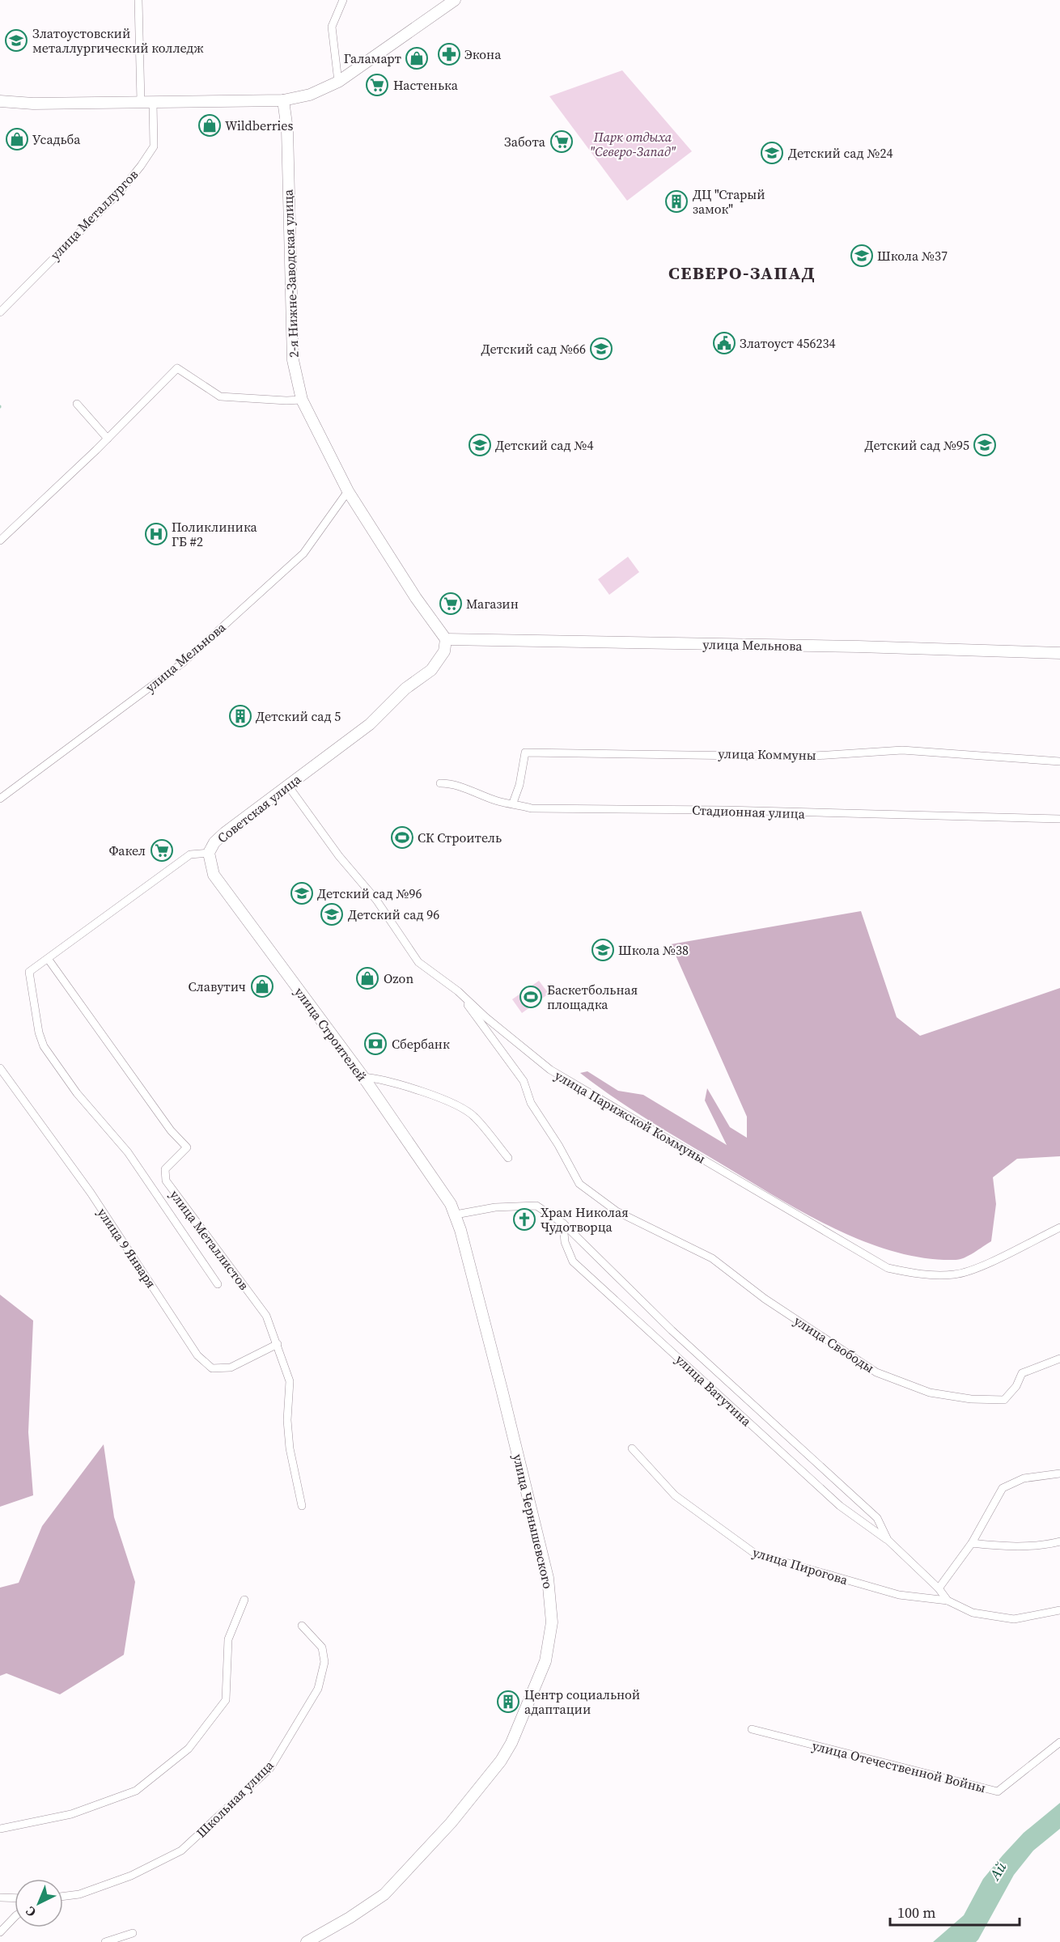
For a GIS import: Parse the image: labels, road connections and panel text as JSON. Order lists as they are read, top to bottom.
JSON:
{
  "streets": {
    "main road": [
      "2-я Нижне-Заводская улица",
      "улица Мельнова",
      "Советская улица",
      "улица Строителей",
      "улица Чернышевского"
    ],
    "street": [
      "улица Металлургов",
      "улица Коммуны",
      "Стадионная улица",
      "улица Парижской Коммуны",
      "улица Металлистов",
      "улица 9 Января",
      "улица Свободы",
      "улица Ватутина",
      "улица Пирогова",
      "улица Отечественной Войны",
      "Школьная улица"
    ]
  },
  "crossings": [
    ["2-я Нижне-Заводская улица", "улица Мельнова"],
    ["2-я Нижне-Заводская улица", "Советская улица"],
    ["улица Мельнова", "Советская улица"],
    ["улица Коммуны", "Стадионная улица"],
    ["Советская улица", "улица Строителей"],
    ["Советская улица", "улица Парижской Коммуны"],
    ["Советская улица", "улица Металлистов"],
    ["улица Строителей", "улица Ватутина"],
    ["улица Строителей", "улица Чернышевского"],
    ["улица Парижской Коммуны", "улица Свободы"],
    ["улица Металлистов", "улица 9 Января"],
    ["улица Ватутина", "улица Чернышевского"],
    ["улица Ватутина", "улица Пирогова"]
  ],
  "districts": ["СЕВЕРО-ЗАПАД"],
  "water": ["Ай"],
  "parks": ["Парк отдыха \"Северо-Запад\""],
  "places": {
    "school or university": [
      "Златоустовский металлургический колледж",
      "Детский сад №24",
      "Школа №37",
      "Детский сад №66",
      "Детский сад №4",
      "Детский сад №95",
      "Детский сад №96",
      "Детский сад 96",
      "Школа №38"
    ],
    "pharmacy": ["Экона"],
    "shop": [
      "Галамарт",
      "Wildberries",
      "Усадьба",
      "Ozon",
      "Славутич"
    ],
    "supermarket": [
      "Настенька",
      "Забота",
      "Магазин",
      "Факел"
    ],
    "building": ["ДЦ \"Старый замок\"", "Детский сад 5", "Центр социальной адаптации"],
    "public building": ["Златоуст 456234"],
    "hospital": ["Поликлиника ГБ #2"],
    "sports": ["СК Строитель", "Баскетбольная площадка"],
    "bank": ["Сбербанк"],
    "church": ["Храм Николая Чудотворца"]
  },
  "scale_bar": "100 m",
  "north": "bottom left"
}
